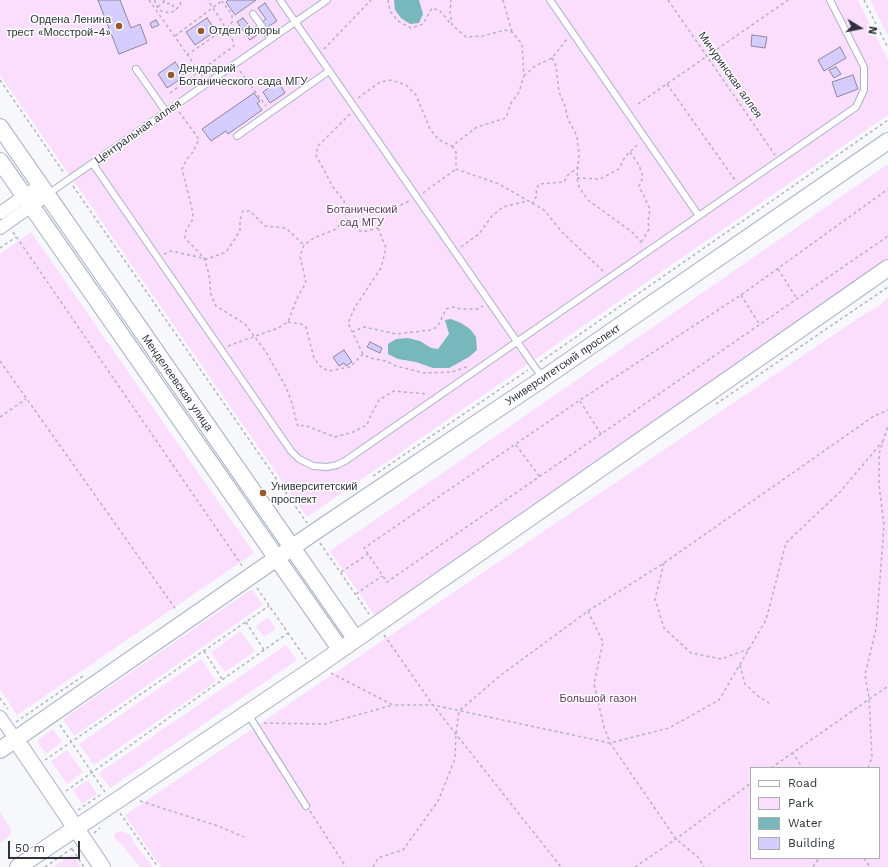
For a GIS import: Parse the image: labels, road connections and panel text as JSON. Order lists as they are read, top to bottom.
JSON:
{
  "streets": {
    "main road": ["Университетский проспект", "Менделеевская улица"],
    "lane": ["Центральная аллея"],
    "path": ["Мичуринская аллея"]
  },
  "crossings": [
    ["Центральная аллея", "Менделеевская улица"],
    ["Университетский проспект", "Менделеевская улица"]
  ],
  "parks": ["Ботанический сад МГУ", "Большой газон"],
  "places": [
    "Ордена Ленина трест «Мосстрой-4»",
    "Отдел флоры",
    "Дендрарий Ботанического сада МГУ",
    "Университетский проспект"
  ],
  "legend": [
    "Road",
    "Park",
    "Water",
    "Building"
  ],
  "scale_bar": "50 m",
  "north": "right"
}
